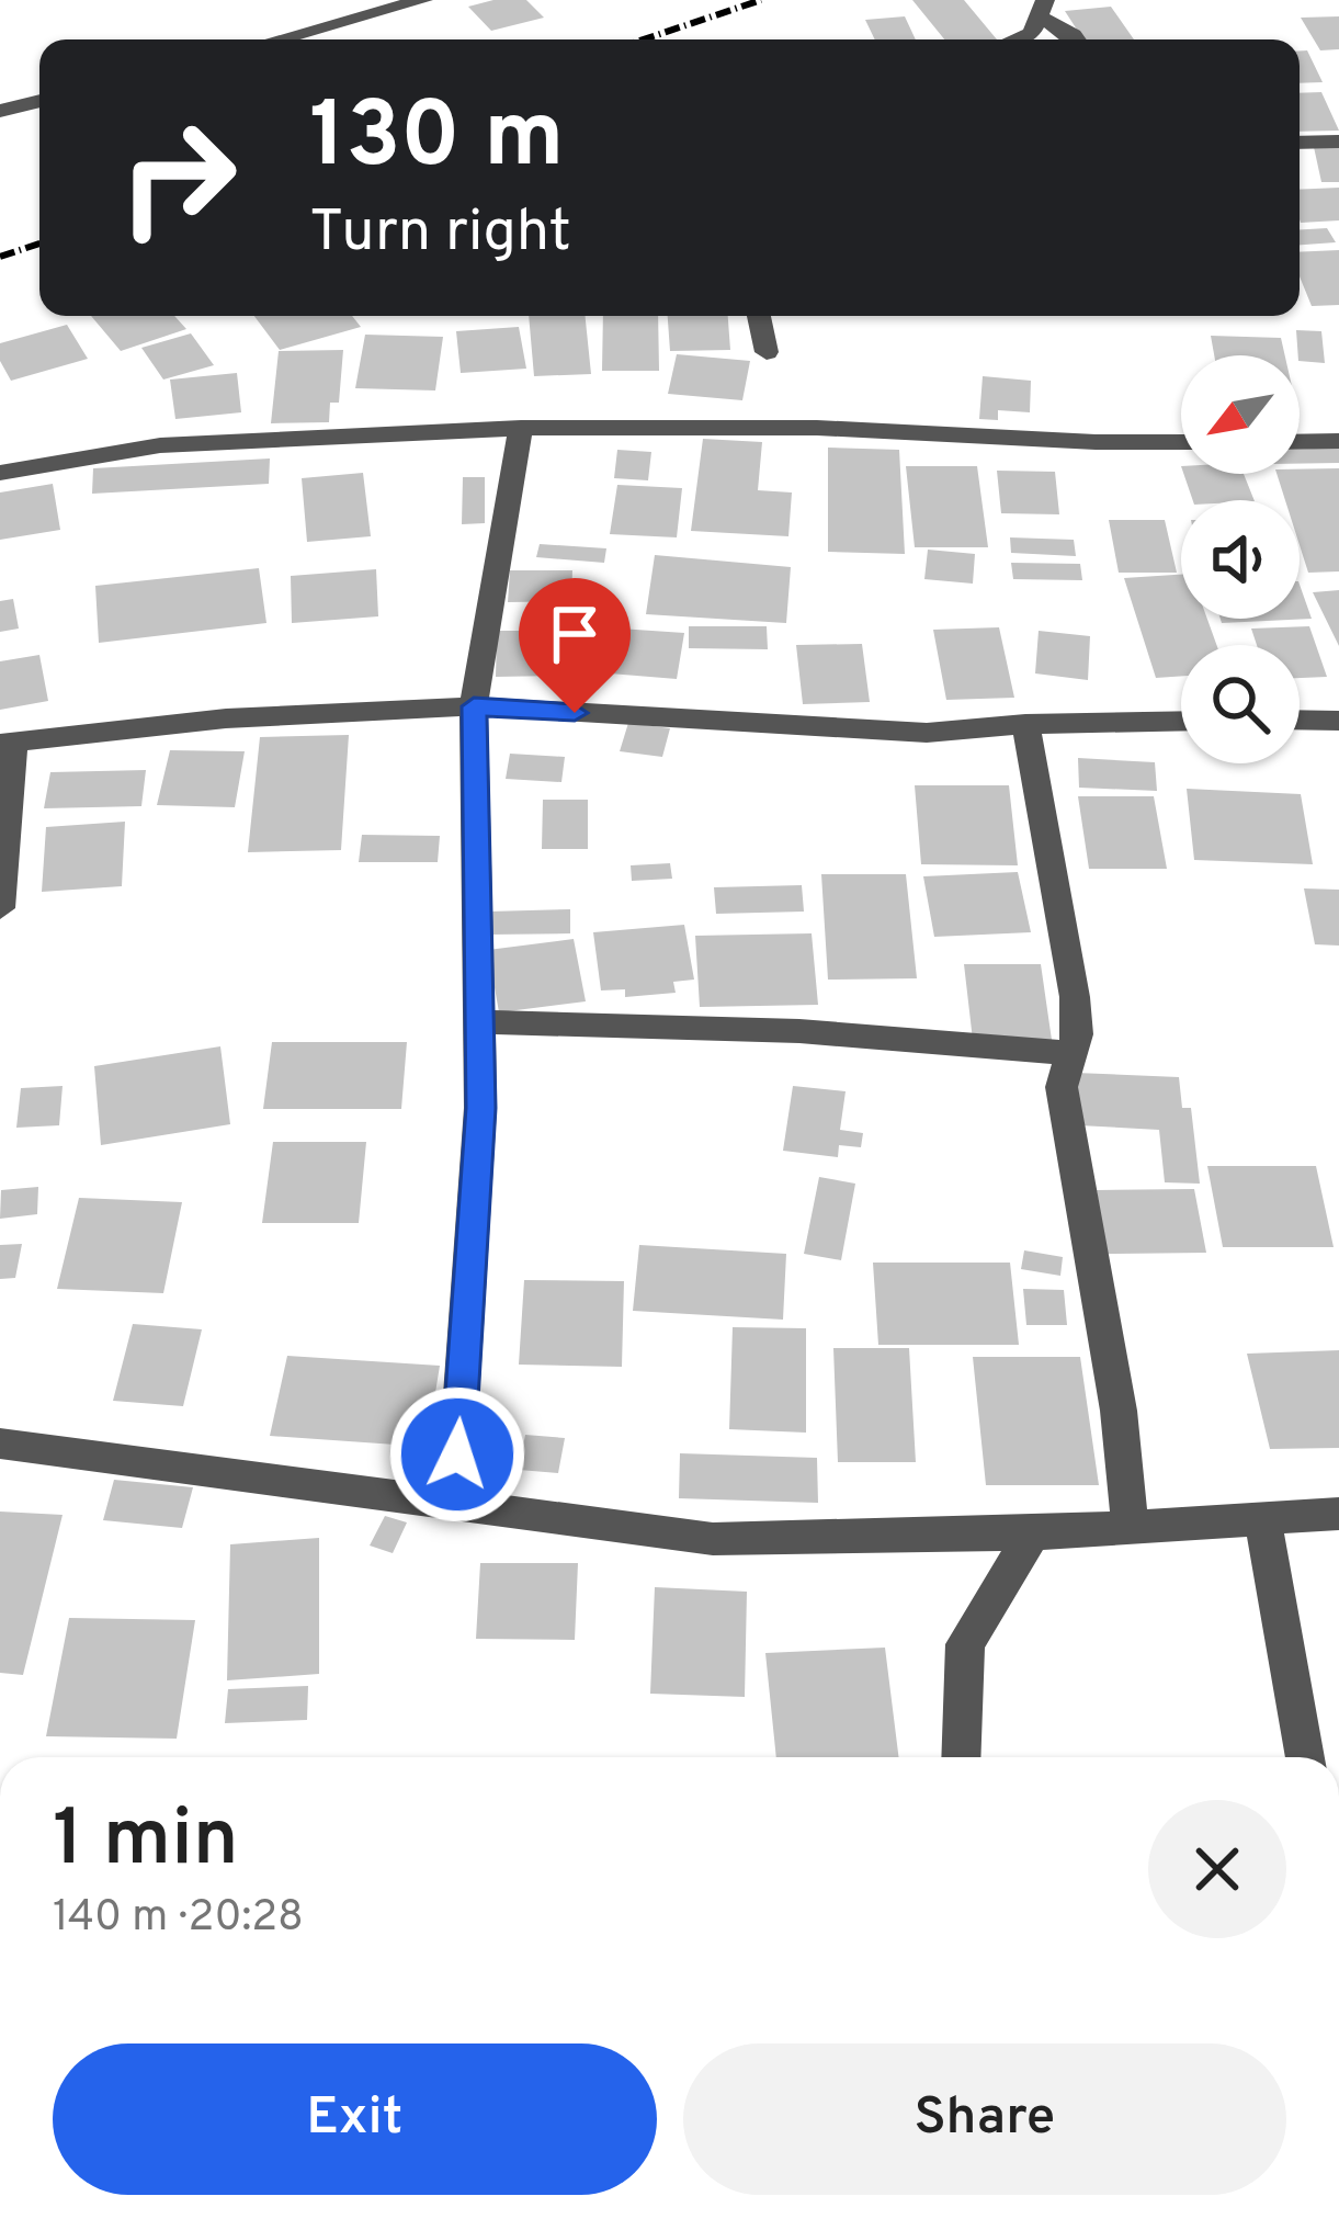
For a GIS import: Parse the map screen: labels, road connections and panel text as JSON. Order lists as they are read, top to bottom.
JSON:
{
  "north": "bottom left",
  "page": {
    "turn": ["130 m", "Turn right"],
    "heading": ["1 min", "140 m · 20:28"],
    "buttons": ["Exit", "Share"]
  }
}
